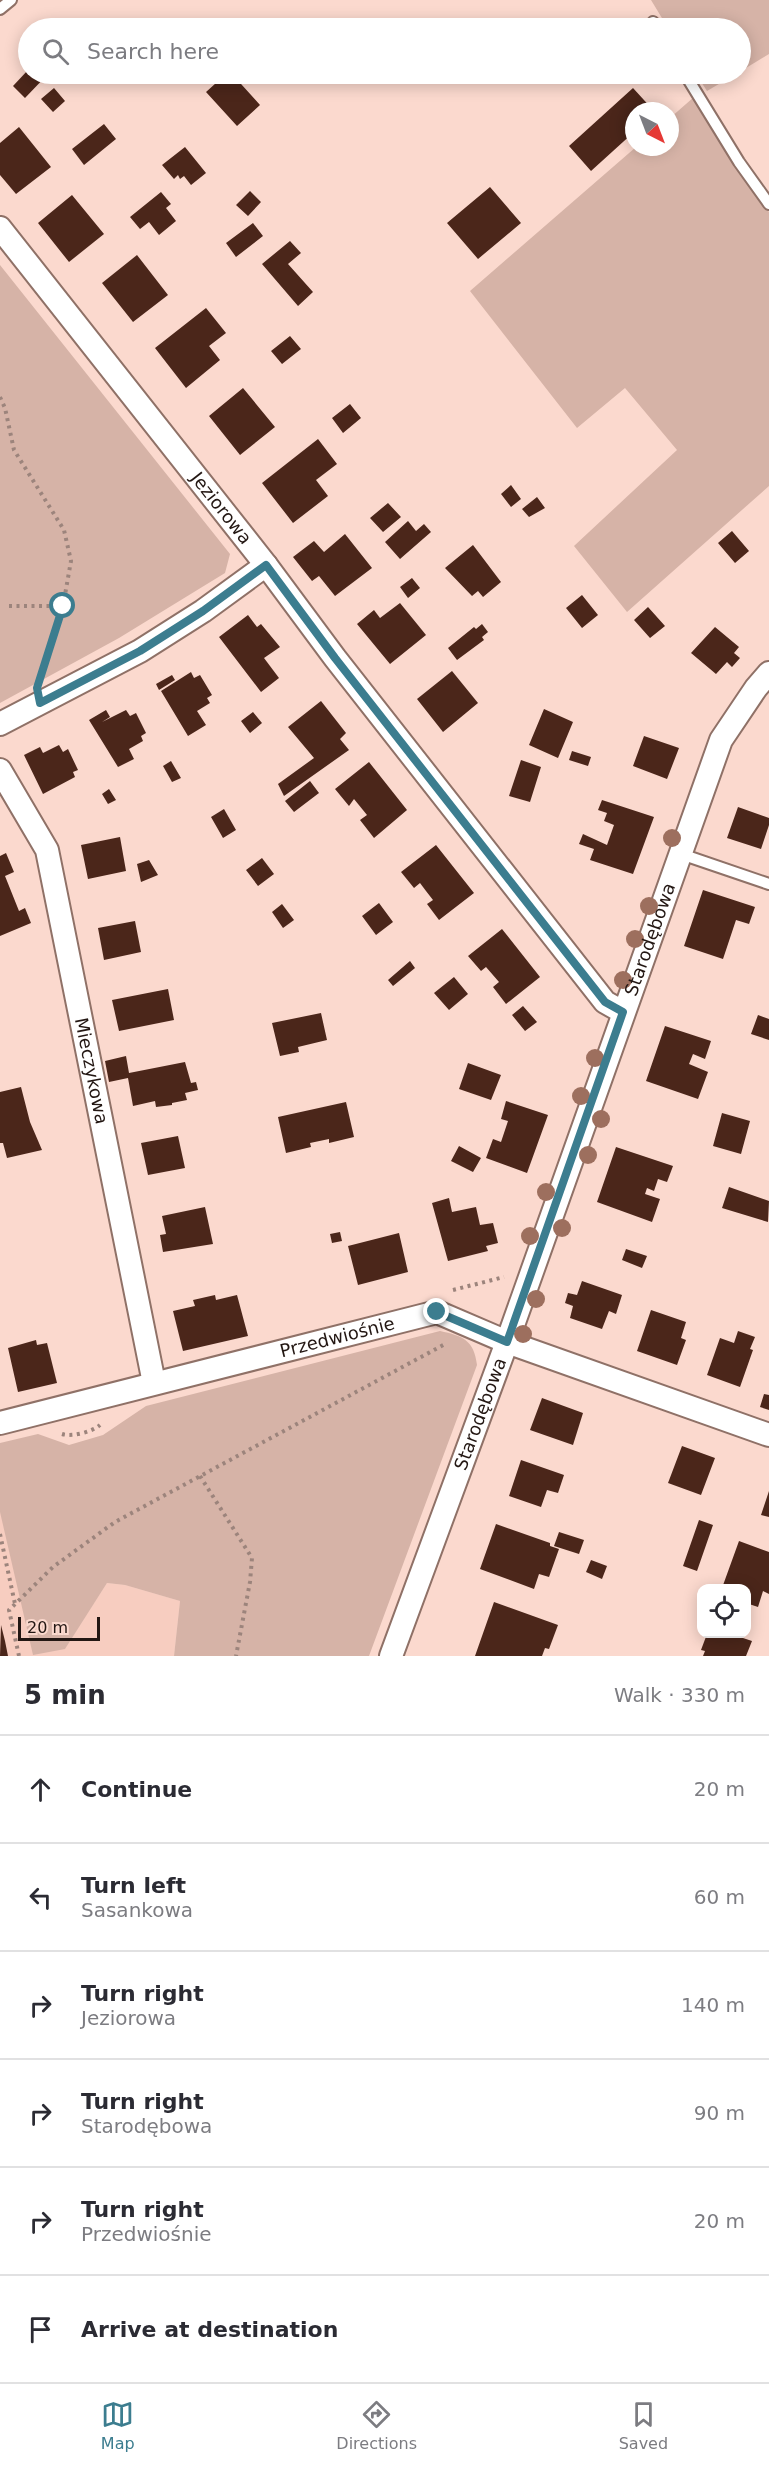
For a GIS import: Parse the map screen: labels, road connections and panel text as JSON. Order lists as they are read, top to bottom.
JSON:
{
  "streets": {
    "street": [
      "Jeziorowa",
      "Starodębowa",
      "Mieczykowa",
      "Przedwiośnie"
    ]
  },
  "crossings": [
    ["Jeziorowa", "Starodębowa"],
    ["Starodębowa", "Przedwiośnie"],
    ["Mieczykowa", "Przedwiośnie"]
  ],
  "scale_bar": "20 m",
  "north": "bottom right",
  "page": {
    "search": "Search here",
    "scale": "20 m",
    "heading": ["5 min", "Walk · 330 m"],
    "list": [
      ["Continue", "20 m"],
      ["Turn left", "Sasankowa", "60 m"],
      ["Turn right", "Jeziorowa", "140 m"],
      ["Turn right", "Starodębowa", "90 m"],
      ["Turn right", "Przedwiośnie", "20 m"],
      "Arrive at destination"
    ],
    "nav": ["Map", "Directions", "Saved"]
  }
}
